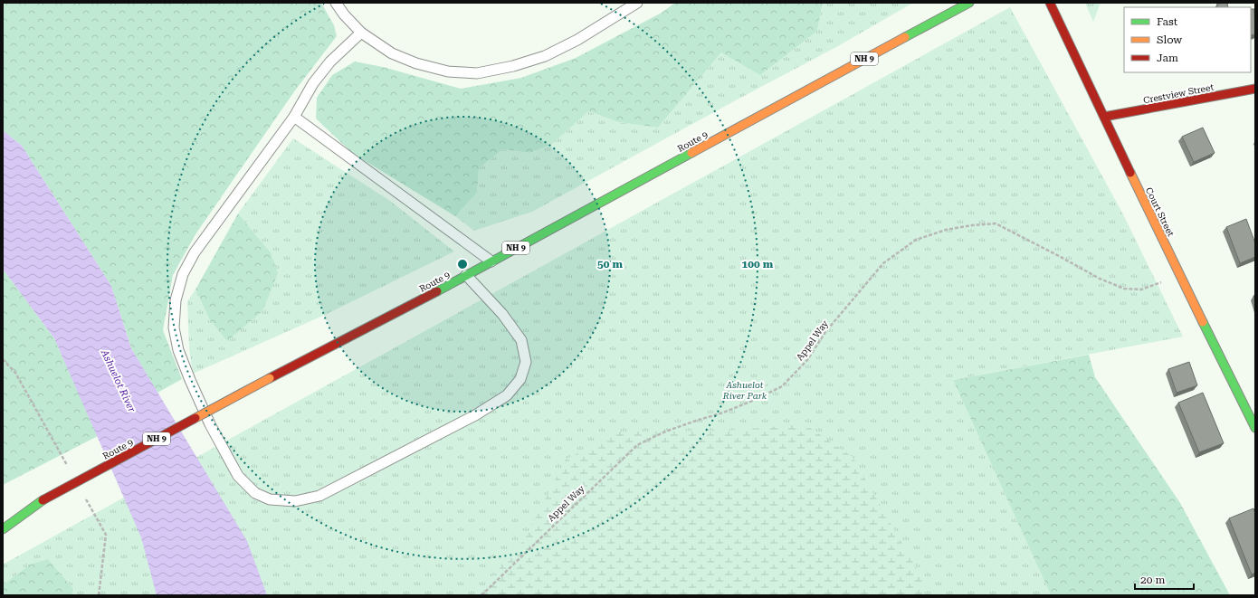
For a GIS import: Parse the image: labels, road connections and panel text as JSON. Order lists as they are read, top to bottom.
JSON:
{
  "streets": {
    "main road": [
      "NH 9",
      "Crestview Street",
      "Route 9",
      "Court Street"
    ],
    "path": ["Appel Way"]
  },
  "crossings": [
    ["NH 9", "Route 9"],
    ["Crestview Street", "Court Street"],
    ["Court Street", "Appel Way"]
  ],
  "water": ["Ashuelot River"],
  "parks": ["Ashuelot River Park"],
  "legend": ["Fast", "Slow", "Jam"],
  "scale_bar": "20 m",
  "rings": ["50 m", "100 m"]
}
